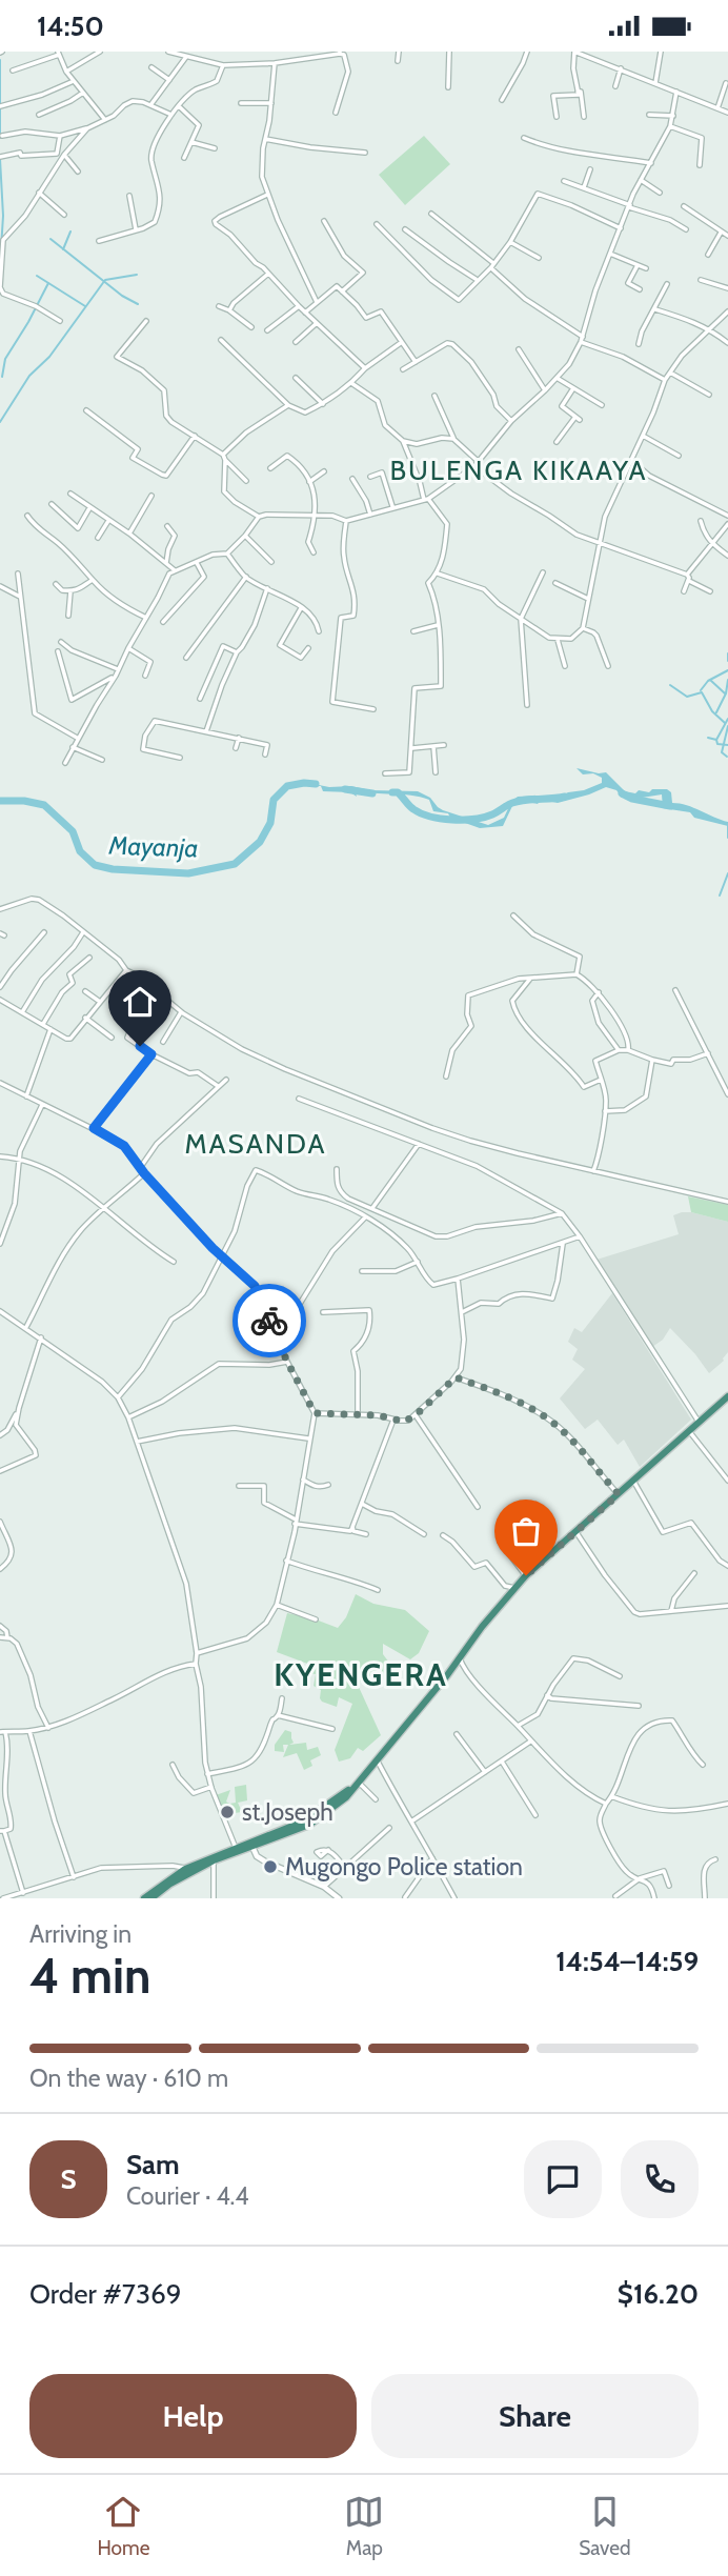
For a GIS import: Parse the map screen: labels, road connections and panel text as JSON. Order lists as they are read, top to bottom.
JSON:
{
  "districts": ["BULENGA KIKAAYA", "MASANDA", "KYENGERA"],
  "water": ["Mayanja"],
  "places": ["st.Joseph", "Mugongo Police station"],
  "page": {
    "status": "14:50",
    "heading": ["4 min", "Arriving in", "14:54–14:59"],
    "panel": [
      "Sam",
      "Courier · 4.4",
      "Order #7369",
      "$16.20"
    ],
    "bar": "On the way · 610 m",
    "round": "S",
    "buttons": ["Help", "Share"],
    "tabs": ["Home", "Map", "Saved"]
  }
}
